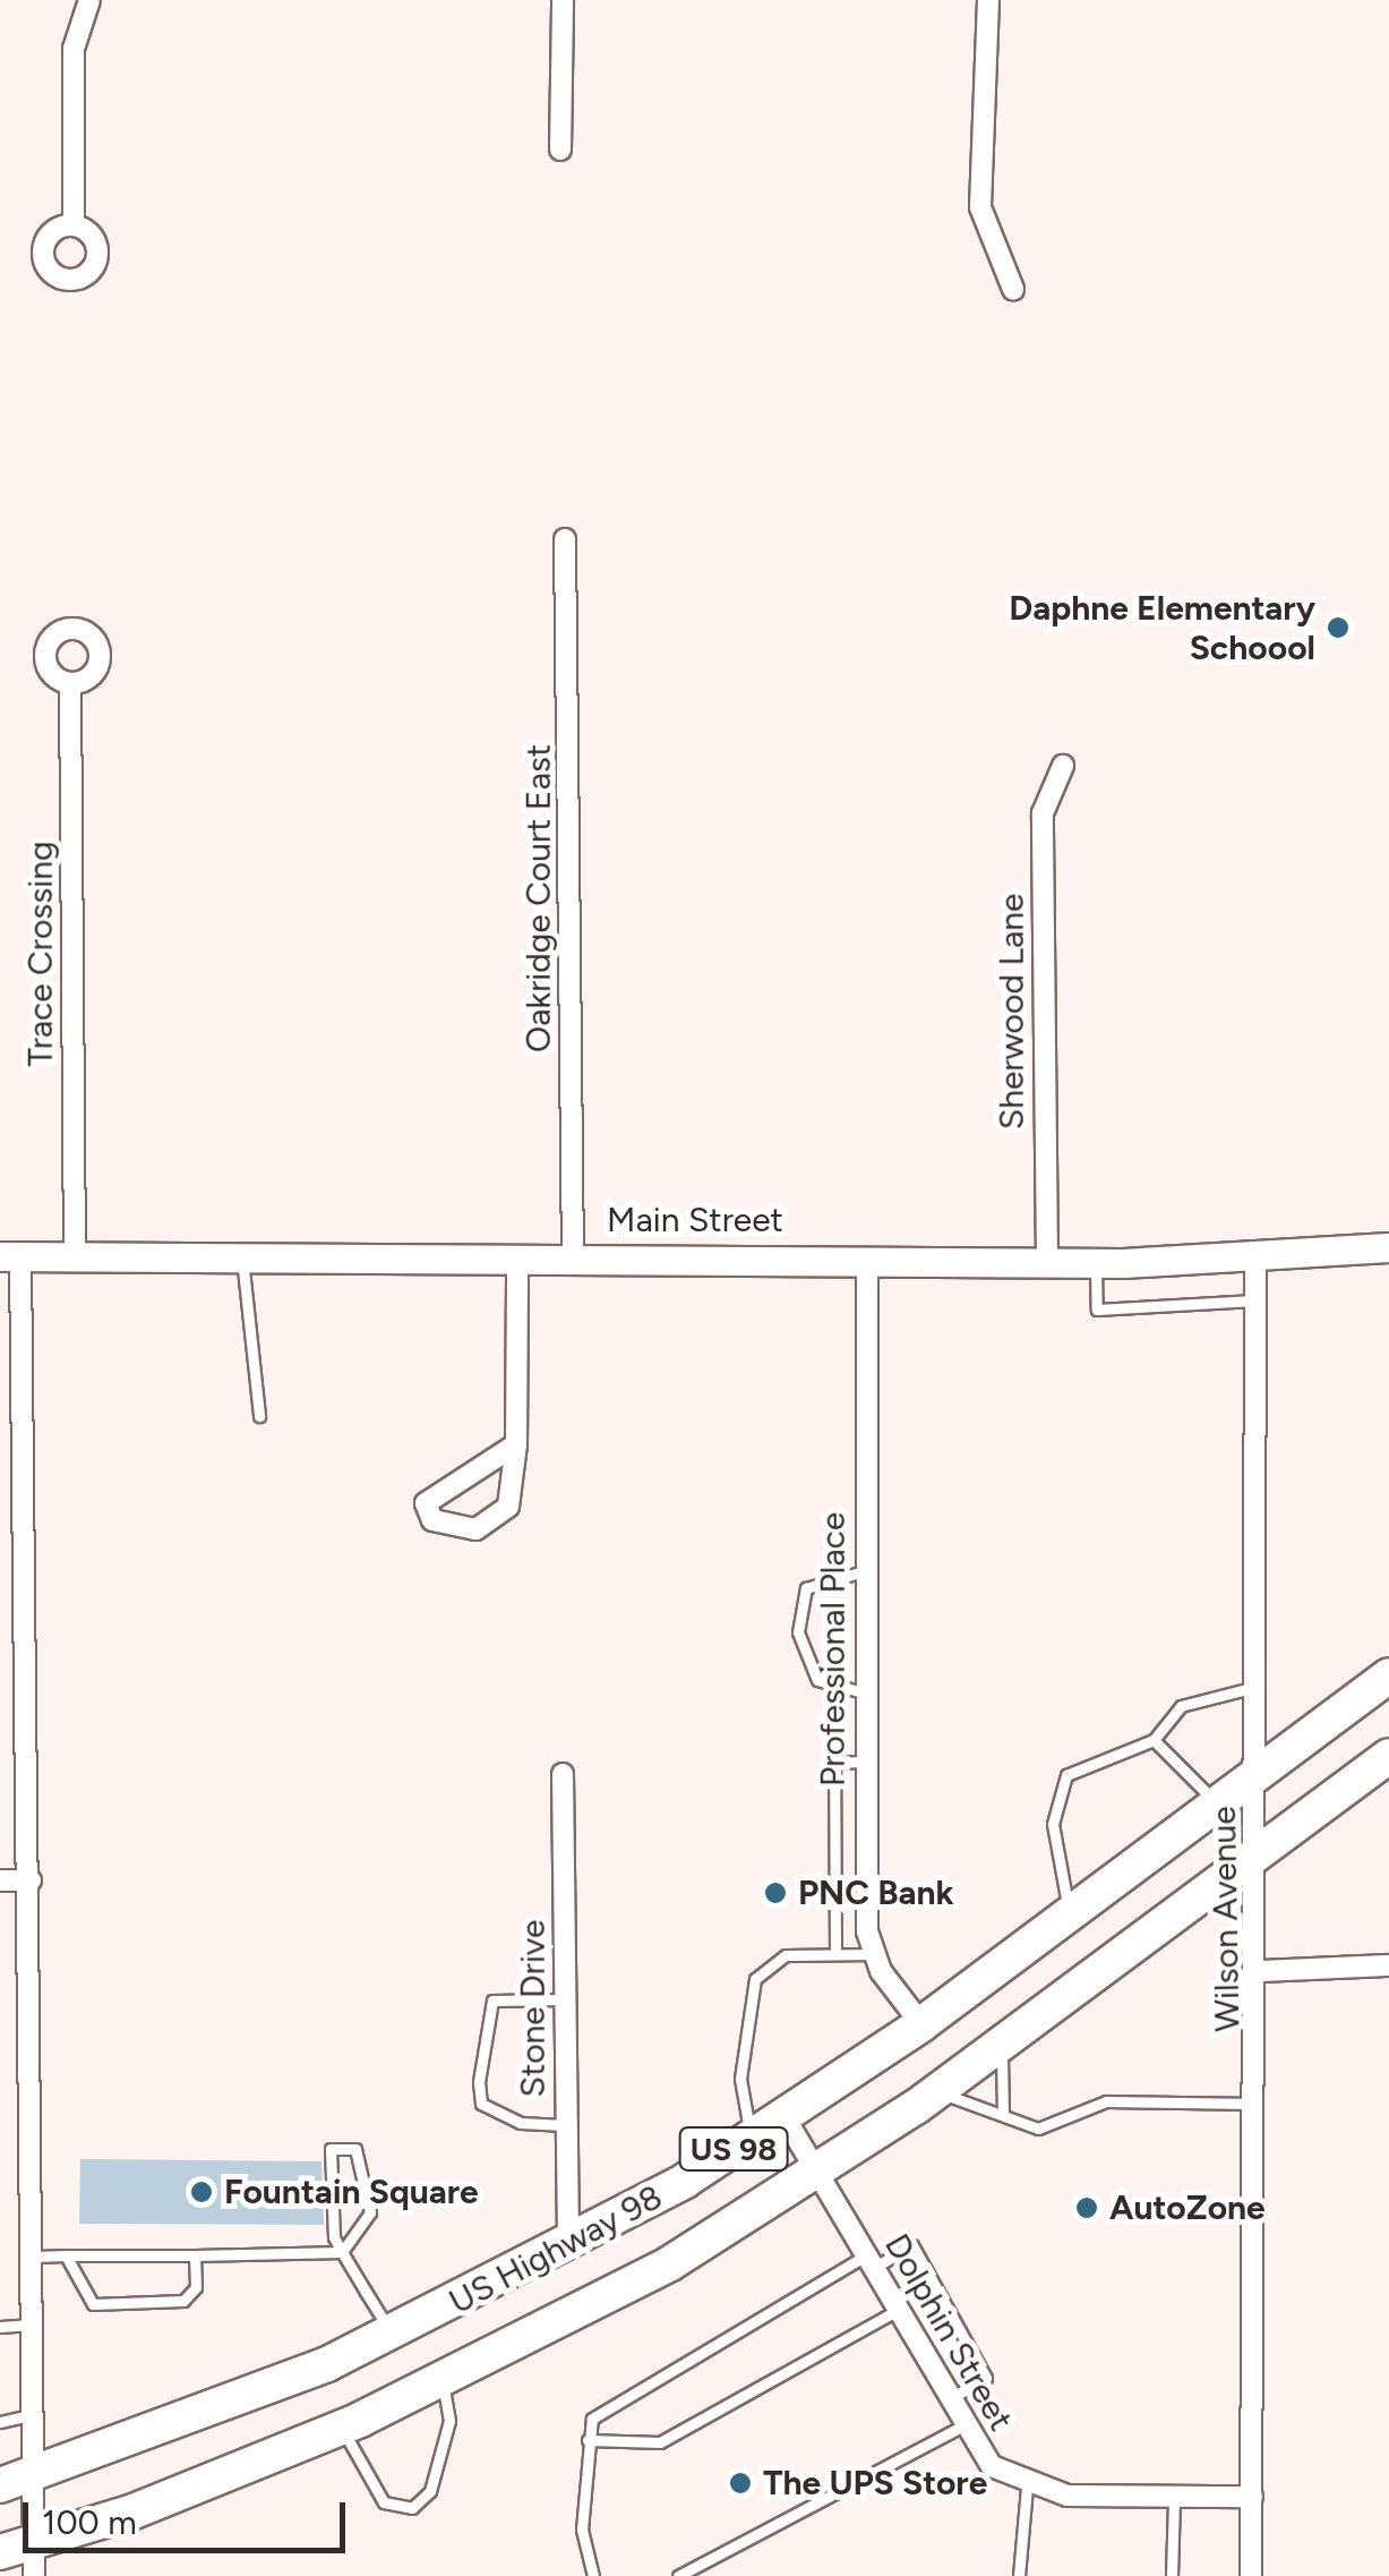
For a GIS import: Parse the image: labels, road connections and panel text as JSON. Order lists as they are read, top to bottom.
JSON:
{
  "streets": {
    "main road": ["Main Street", "US 98", "US Highway 98"],
    "street": [
      "Oakridge Court East",
      "Trace Crossing",
      "Sherwood Lane",
      "Professional Place",
      "Wilson Avenue",
      "Stone Drive",
      "Dolphin Street"
    ]
  },
  "crossings": [
    ["Oakridge Court East", "Main Street"],
    ["Trace Crossing", "Main Street"],
    ["Sherwood Lane", "Main Street"],
    ["Main Street", "Professional Place"],
    ["Main Street", "Wilson Avenue"],
    ["Wilson Avenue", "US Highway 98"],
    ["Stone Drive", "US Highway 98"],
    ["US Highway 98", "Dolphin Street"]
  ],
  "places": [
    "Daphne Elementary Schoool",
    "PNC Bank",
    "Fountain Square",
    "AutoZone",
    "The UPS Store"
  ],
  "scale_bar": "100 m"
}
